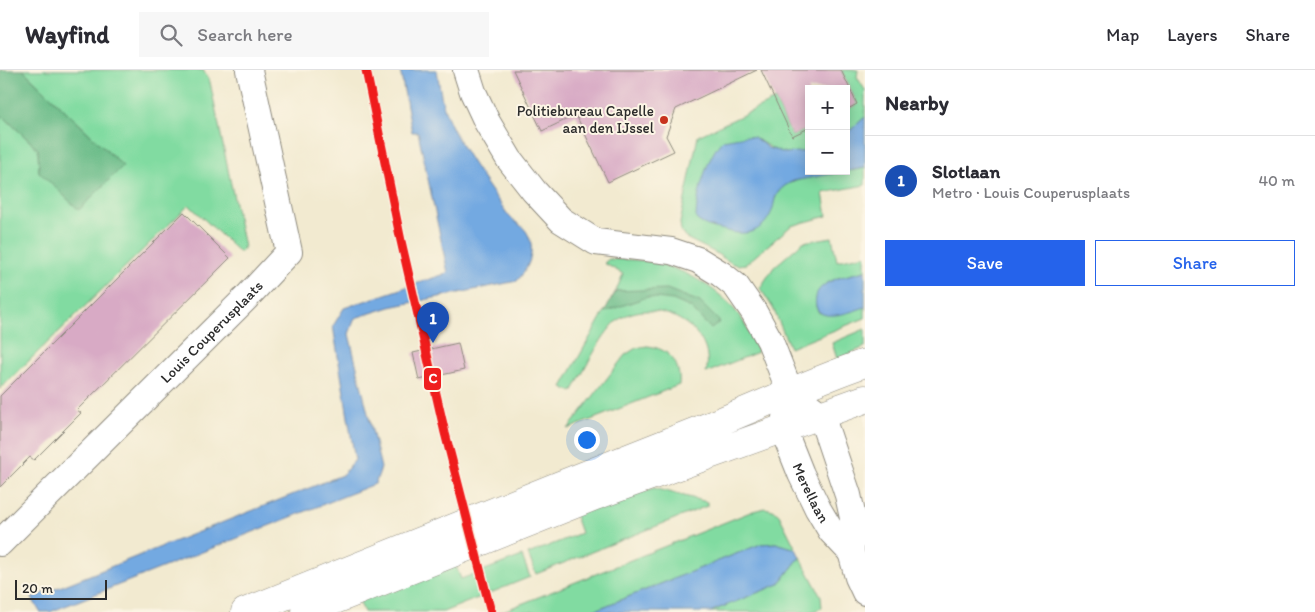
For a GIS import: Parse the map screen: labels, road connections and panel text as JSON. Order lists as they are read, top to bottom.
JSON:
{
  "streets": {
    "street": ["Louis Couperusplaats", "Merellaan"]
  },
  "places": ["Politiebureau Capelle aan den IJssel"],
  "lines": ["transit line C"],
  "scale_bar": "20 m",
  "page": {
    "header": "Wayfind",
    "search": "Search here",
    "nav": ["Map", "Layers", "Share"],
    "heading": "Nearby",
    "map_buttons": ["+", "−"],
    "list": [
      {
        "mark": "1",
        "name": "Slotlaan",
        "note": "Metro · Louis Couperusplaats",
        "value": "40 m"
      }
    ],
    "buttons": ["Save", "Share"],
    "pins": "1",
    "scale": "20 m"
  }
}
